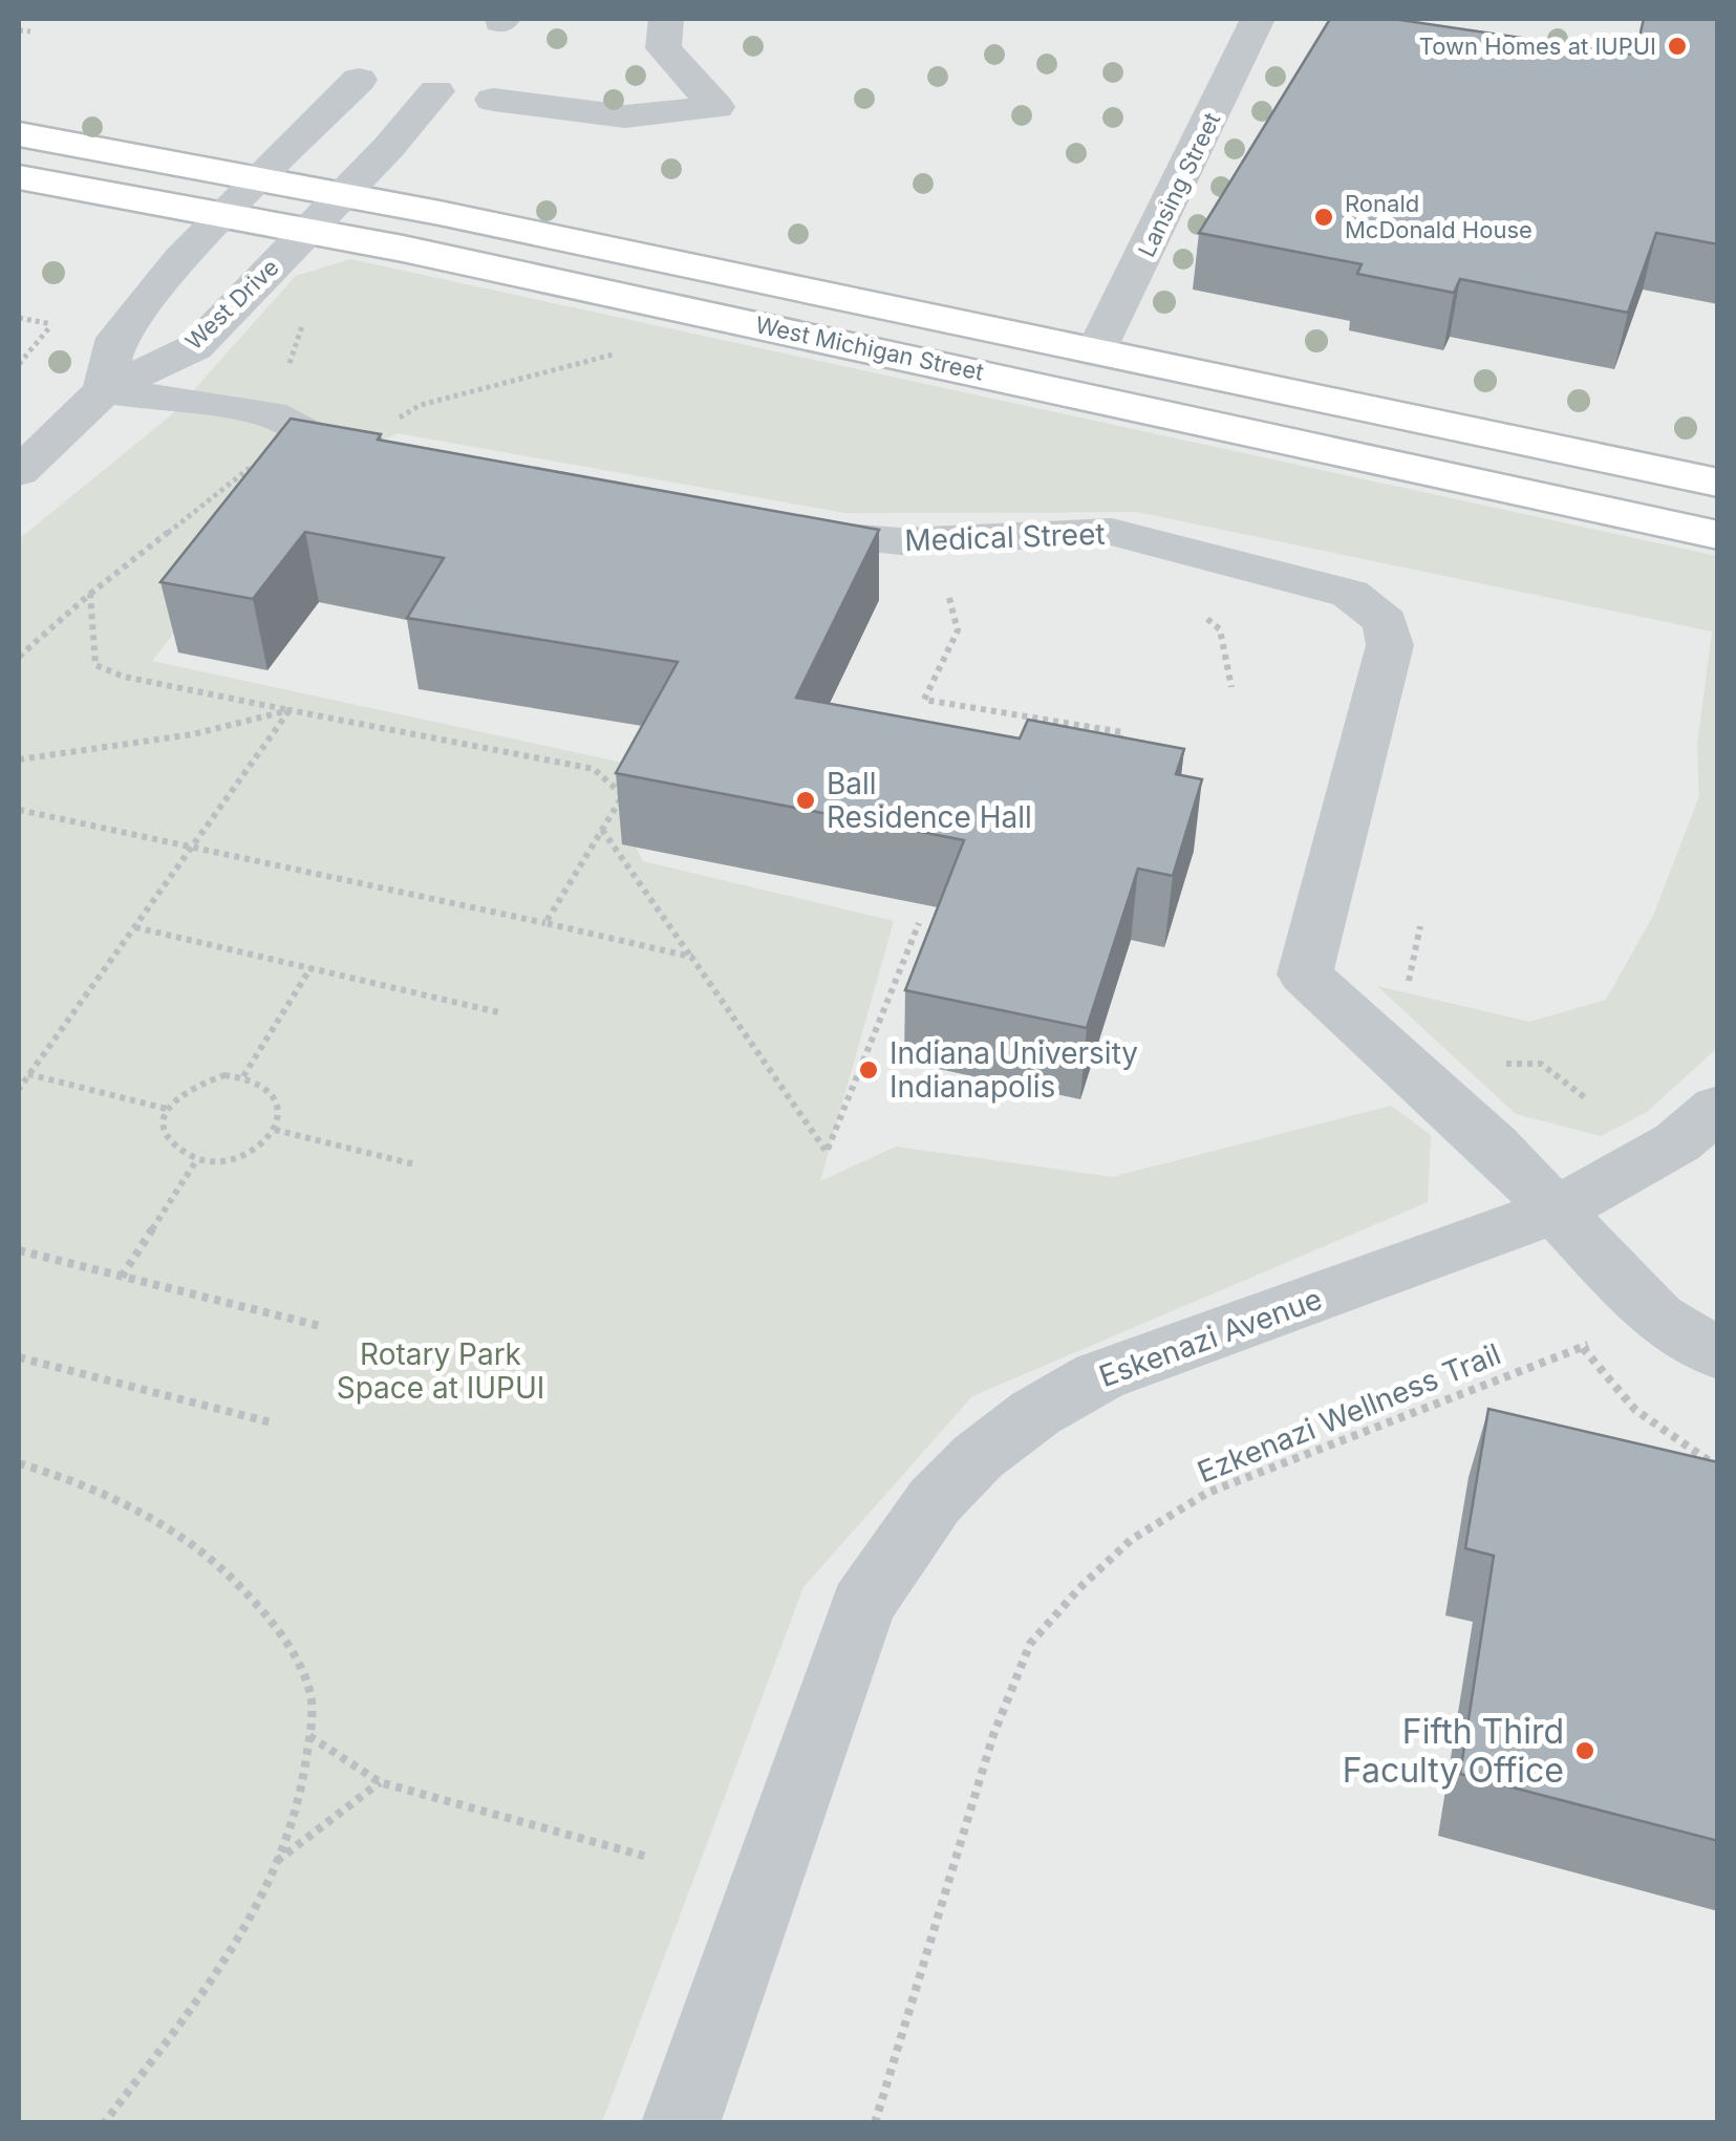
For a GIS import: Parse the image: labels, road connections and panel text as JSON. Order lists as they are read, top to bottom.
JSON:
{
  "streets": {
    "main road": ["West Michigan Street"],
    "street": [
      "Lansing Street",
      "West Drive",
      "Medical Street",
      "Eskenazi Avenue"
    ],
    "path": ["Ezkenazi Wellness Trail"]
  },
  "crossings": [
    ["Lansing Street", "West Michigan Street"],
    ["West Drive", "West Michigan Street"],
    ["Medical Street", "Eskenazi Avenue"]
  ],
  "parks": ["Rotary Park Space at IUPUI"],
  "places": [
    "Town Homes at IUPUI",
    "Ronald McDonald House",
    "Ball Residence Hall",
    "Indiana University Indianapolis",
    "Fifth Third Faculty Office"
  ]
}
